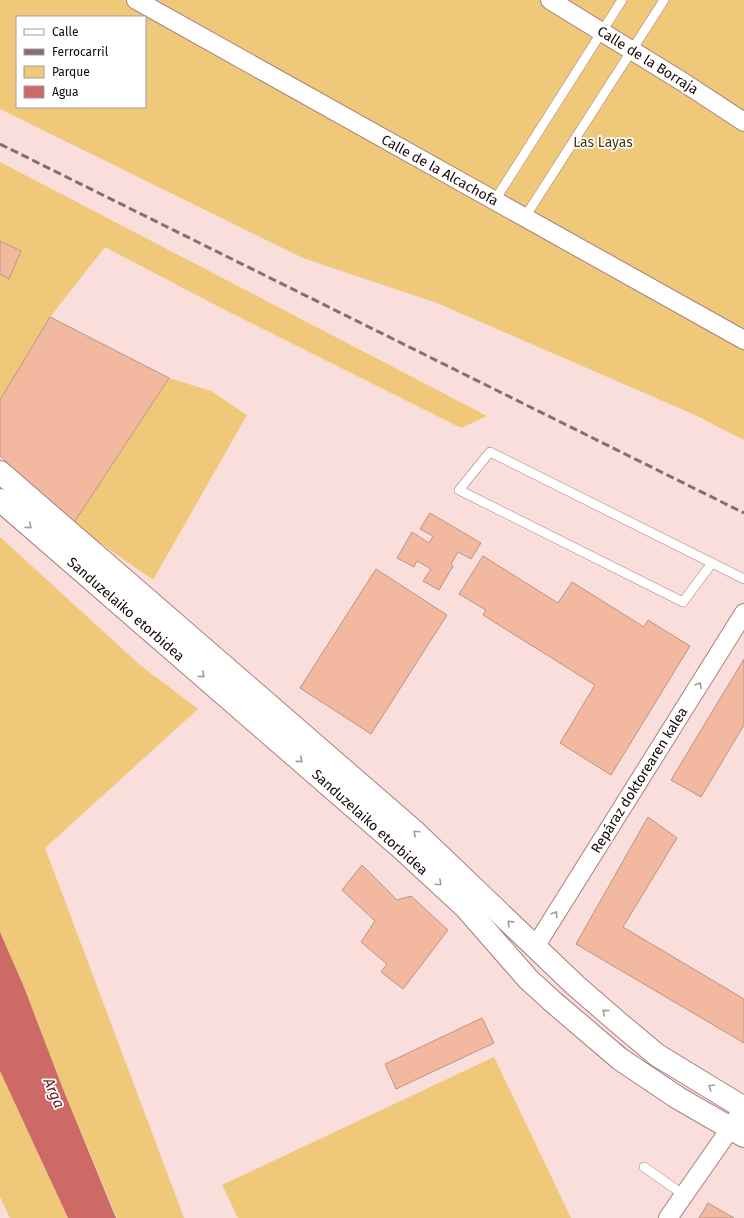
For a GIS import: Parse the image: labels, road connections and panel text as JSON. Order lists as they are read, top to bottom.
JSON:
{
  "streets": {
    "main road": ["Sanduzelaiko etorbidea"],
    "street": ["Calle de la Borraja", "Calle de la Alcachofa", "Repáraz doktorearen kalea"]
  },
  "crossings": [
    ["Sanduzelaiko etorbidea", "Repáraz doktorearen kalea"]
  ],
  "one_way": ["Repáraz doktorearen kalea"],
  "water": ["Arga"],
  "parks": ["Las Layas"],
  "legend": [
    "Calle",
    "Ferrocarril",
    "Parque",
    "Agua"
  ]
}
